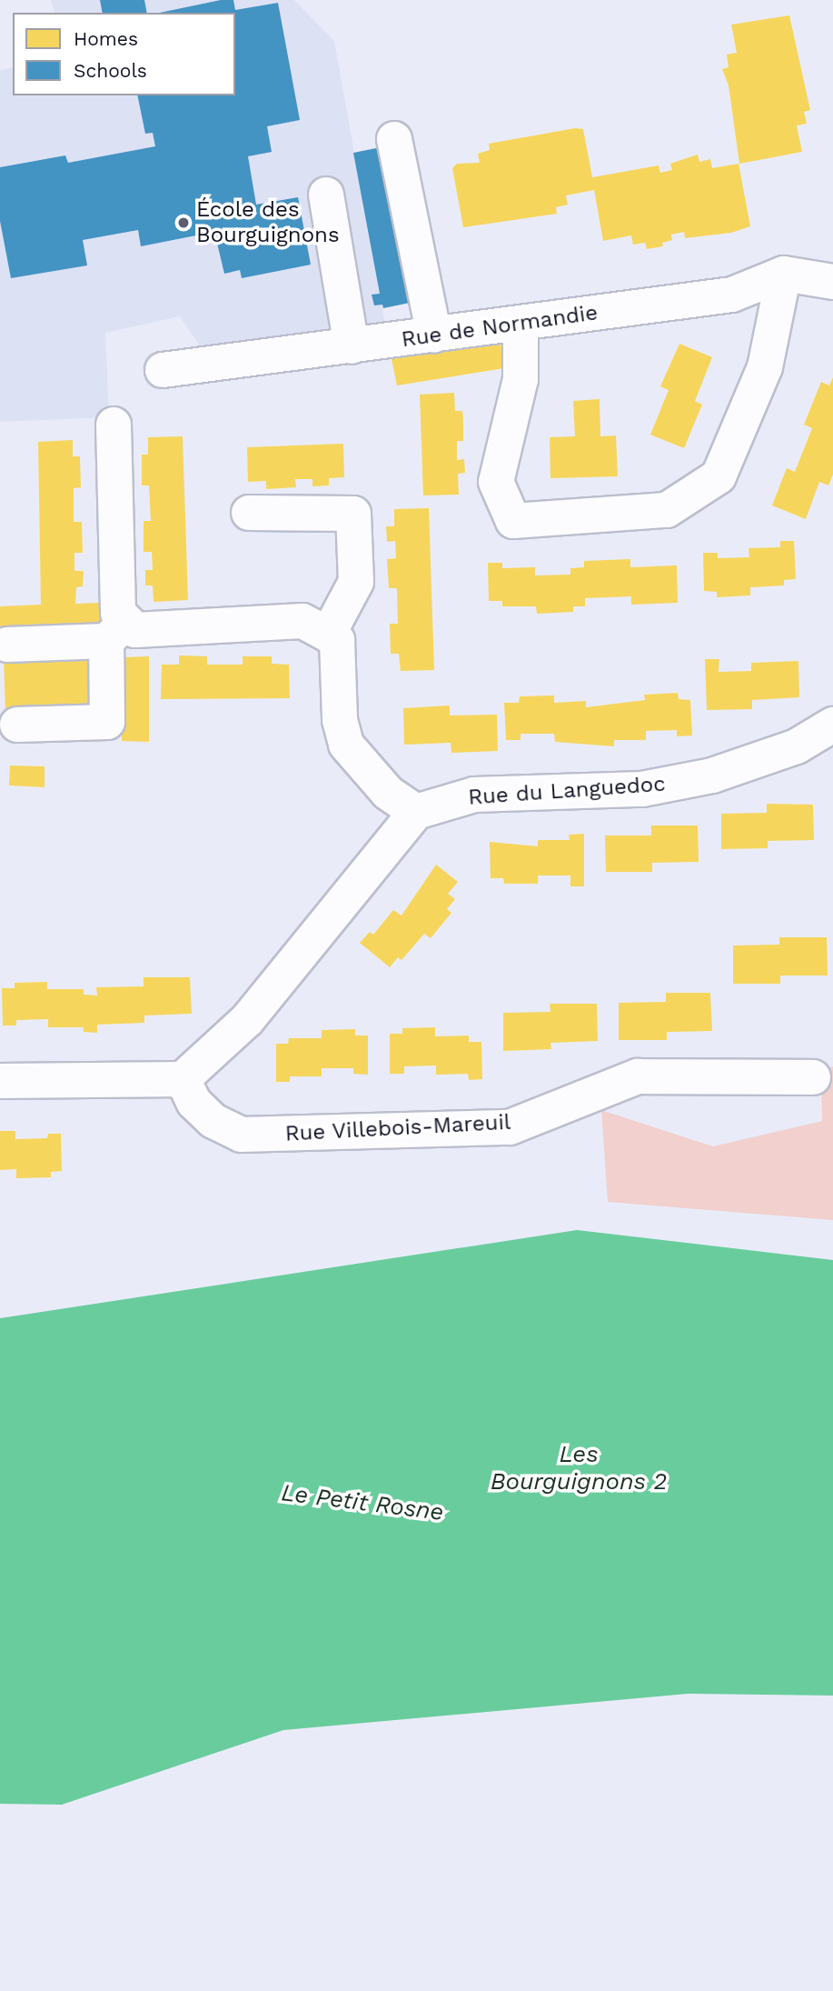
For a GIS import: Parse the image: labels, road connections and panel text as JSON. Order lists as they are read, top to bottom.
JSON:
{
  "streets": {
    "street": ["Rue de Normandie", "Rue du Languedoc", "Rue Villebois-Mareuil"]
  },
  "water": ["Les Bourguignons 2", "Le Petit Rosne"],
  "places": ["École des Bourguignons"],
  "legend": ["Homes", "Schools"]
}
